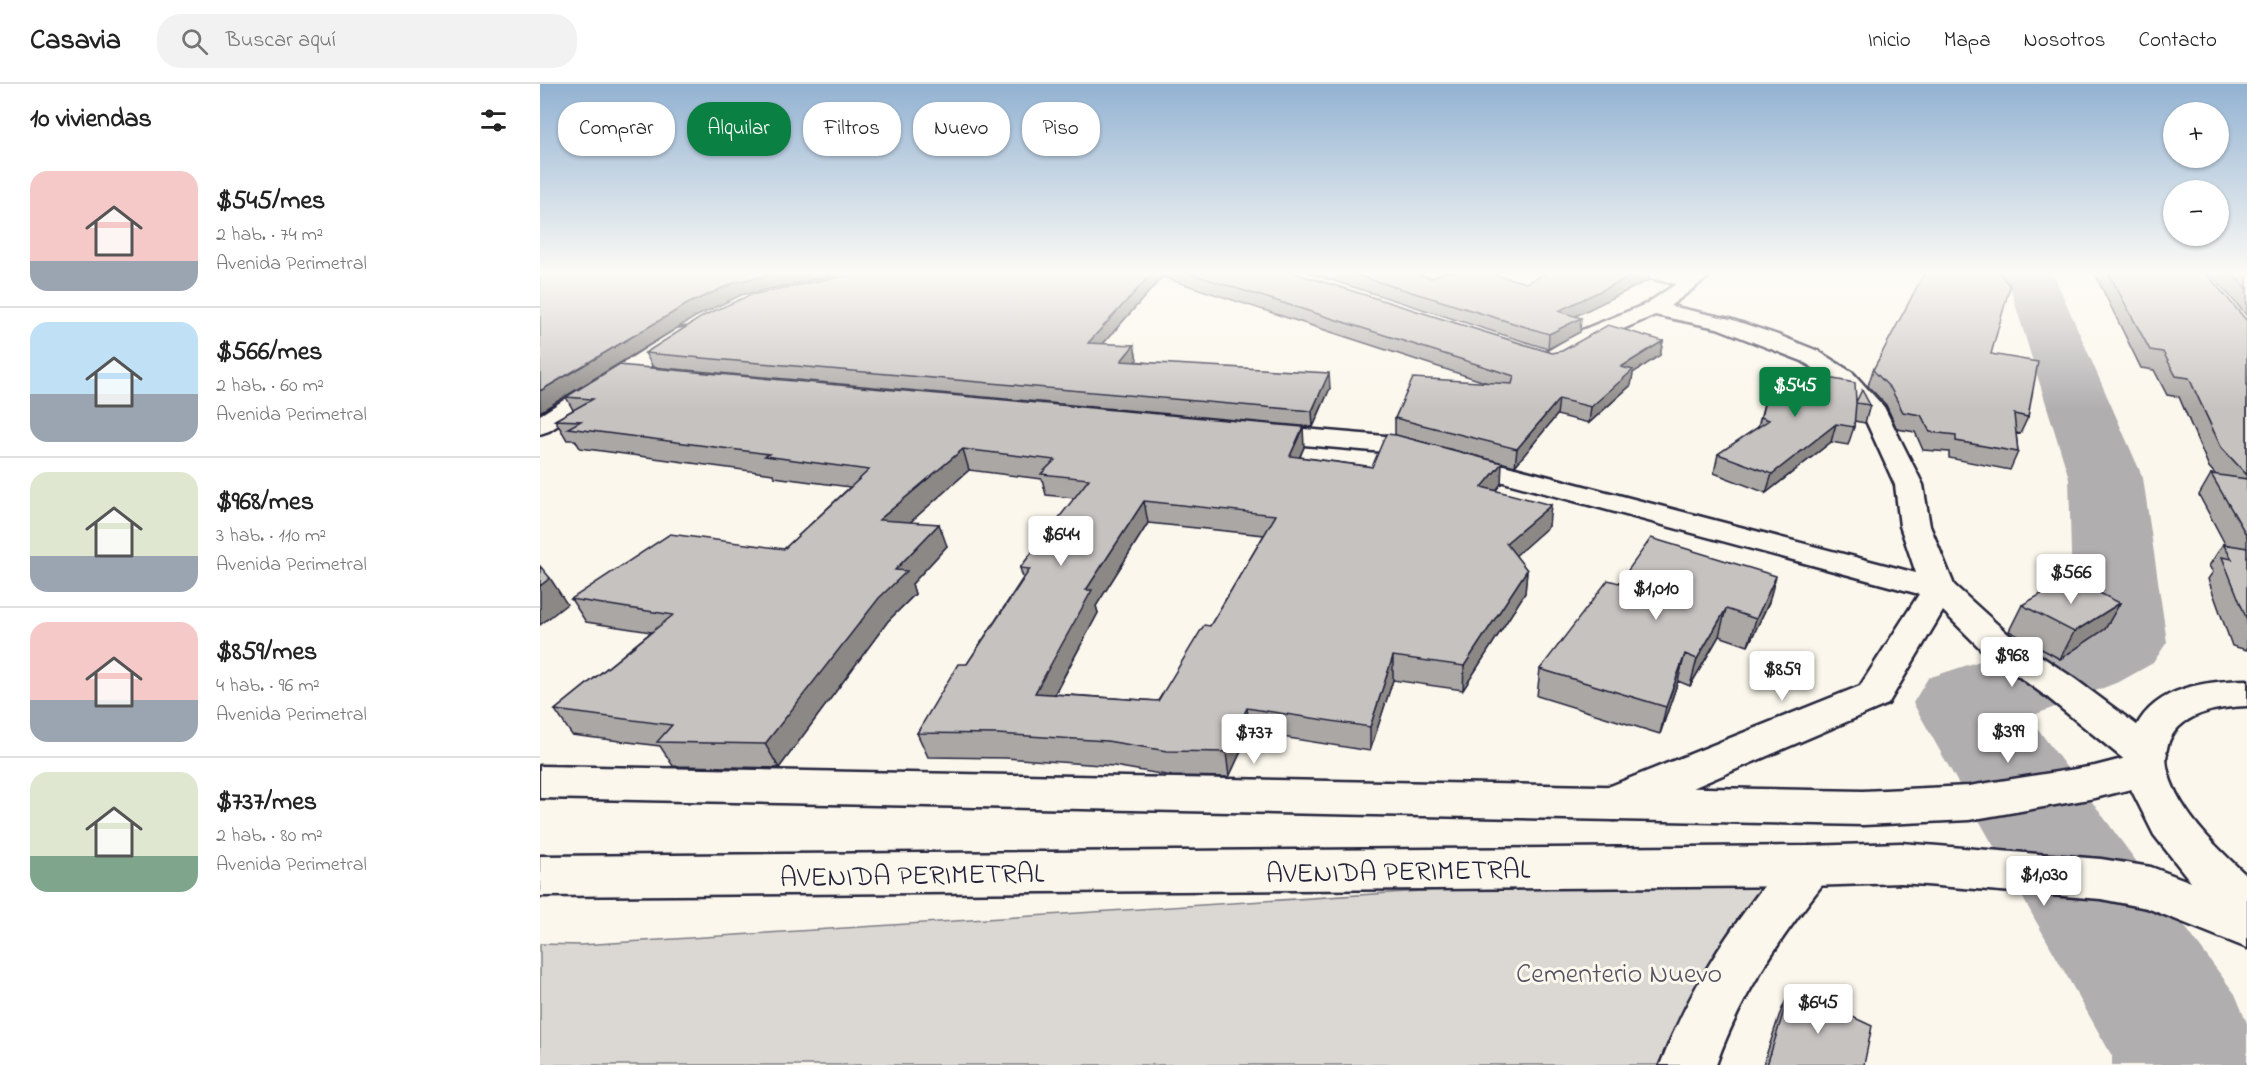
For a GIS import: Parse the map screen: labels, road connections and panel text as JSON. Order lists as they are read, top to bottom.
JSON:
{
  "streets": {
    "street": ["AVENIDA PERIMETRAL"]
  },
  "parks": ["Cementerio Nuevo"],
  "page": {
    "header": "Casavia",
    "search": "Buscar aquí",
    "nav": [
      "Inicio",
      "Mapa",
      "Nosotros",
      "Contacto"
    ],
    "heading": "10 viviendas",
    "map_buttons": ["+", "−"],
    "chip": [
      "Comprar",
      "Alquilar",
      "Filtros",
      "Nuevo",
      "Piso"
    ],
    "list": [
      {
        "name": "$545/mes",
        "note": "2 hab. · 74 m² · Avenida Perimetral"
      },
      {
        "name": "$566/mes",
        "note": "2 hab. · 60 m² · Avenida Perimetral"
      },
      {
        "name": "$968/mes",
        "note": "3 hab. · 110 m² · Avenida Perimetral"
      },
      {
        "name": "$859/mes",
        "note": "4 hab. · 96 m² · Avenida Perimetral"
      },
      {
        "name": "$737/mes",
        "note": "2 hab. · 80 m² · Avenida Perimetral"
      }
    ],
    "price": [
      "$545",
      "$644",
      "$566",
      "$1,010",
      "$968",
      "$859",
      "$399",
      "$737",
      "$1,030",
      "$645"
    ]
  }
}
